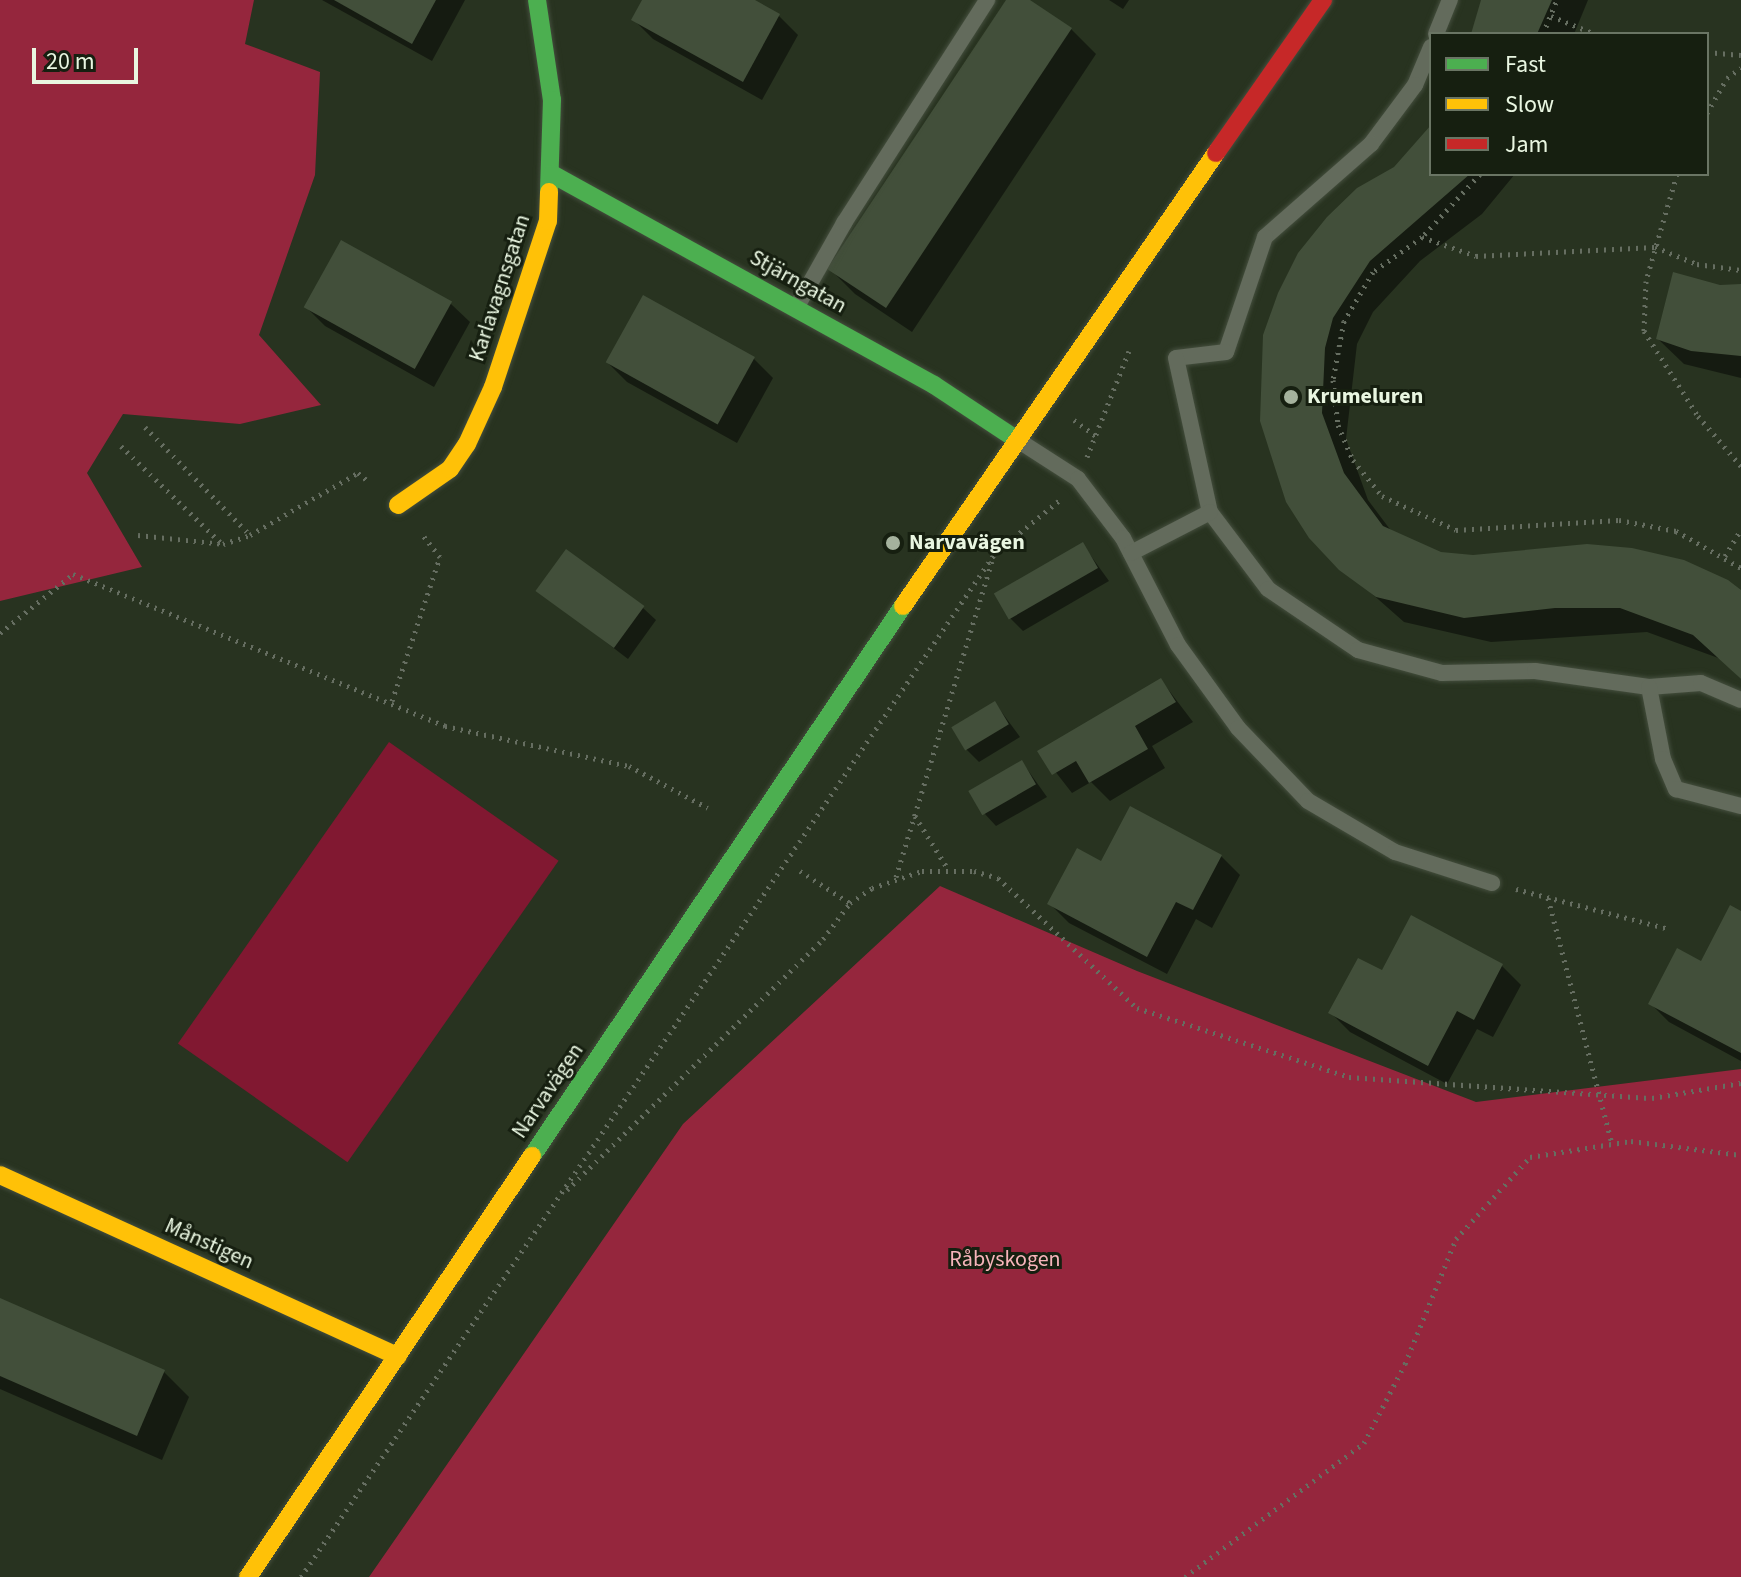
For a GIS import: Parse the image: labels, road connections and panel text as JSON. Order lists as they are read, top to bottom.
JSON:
{
  "streets": {
    "main road": [
      "Stjärngatan",
      "Karlavagnsgatan",
      "Narvavägen",
      "Månstigen"
    ]
  },
  "crossings": [
    ["Stjärngatan", "Karlavagnsgatan"],
    ["Stjärngatan", "Narvavägen"],
    ["Narvavägen", "Månstigen"]
  ],
  "parks": ["Råbyskogen"],
  "places": ["Krumeluren", "Narvavägen"],
  "legend": ["Fast", "Slow", "Jam"],
  "scale_bar": "20 m"
}
